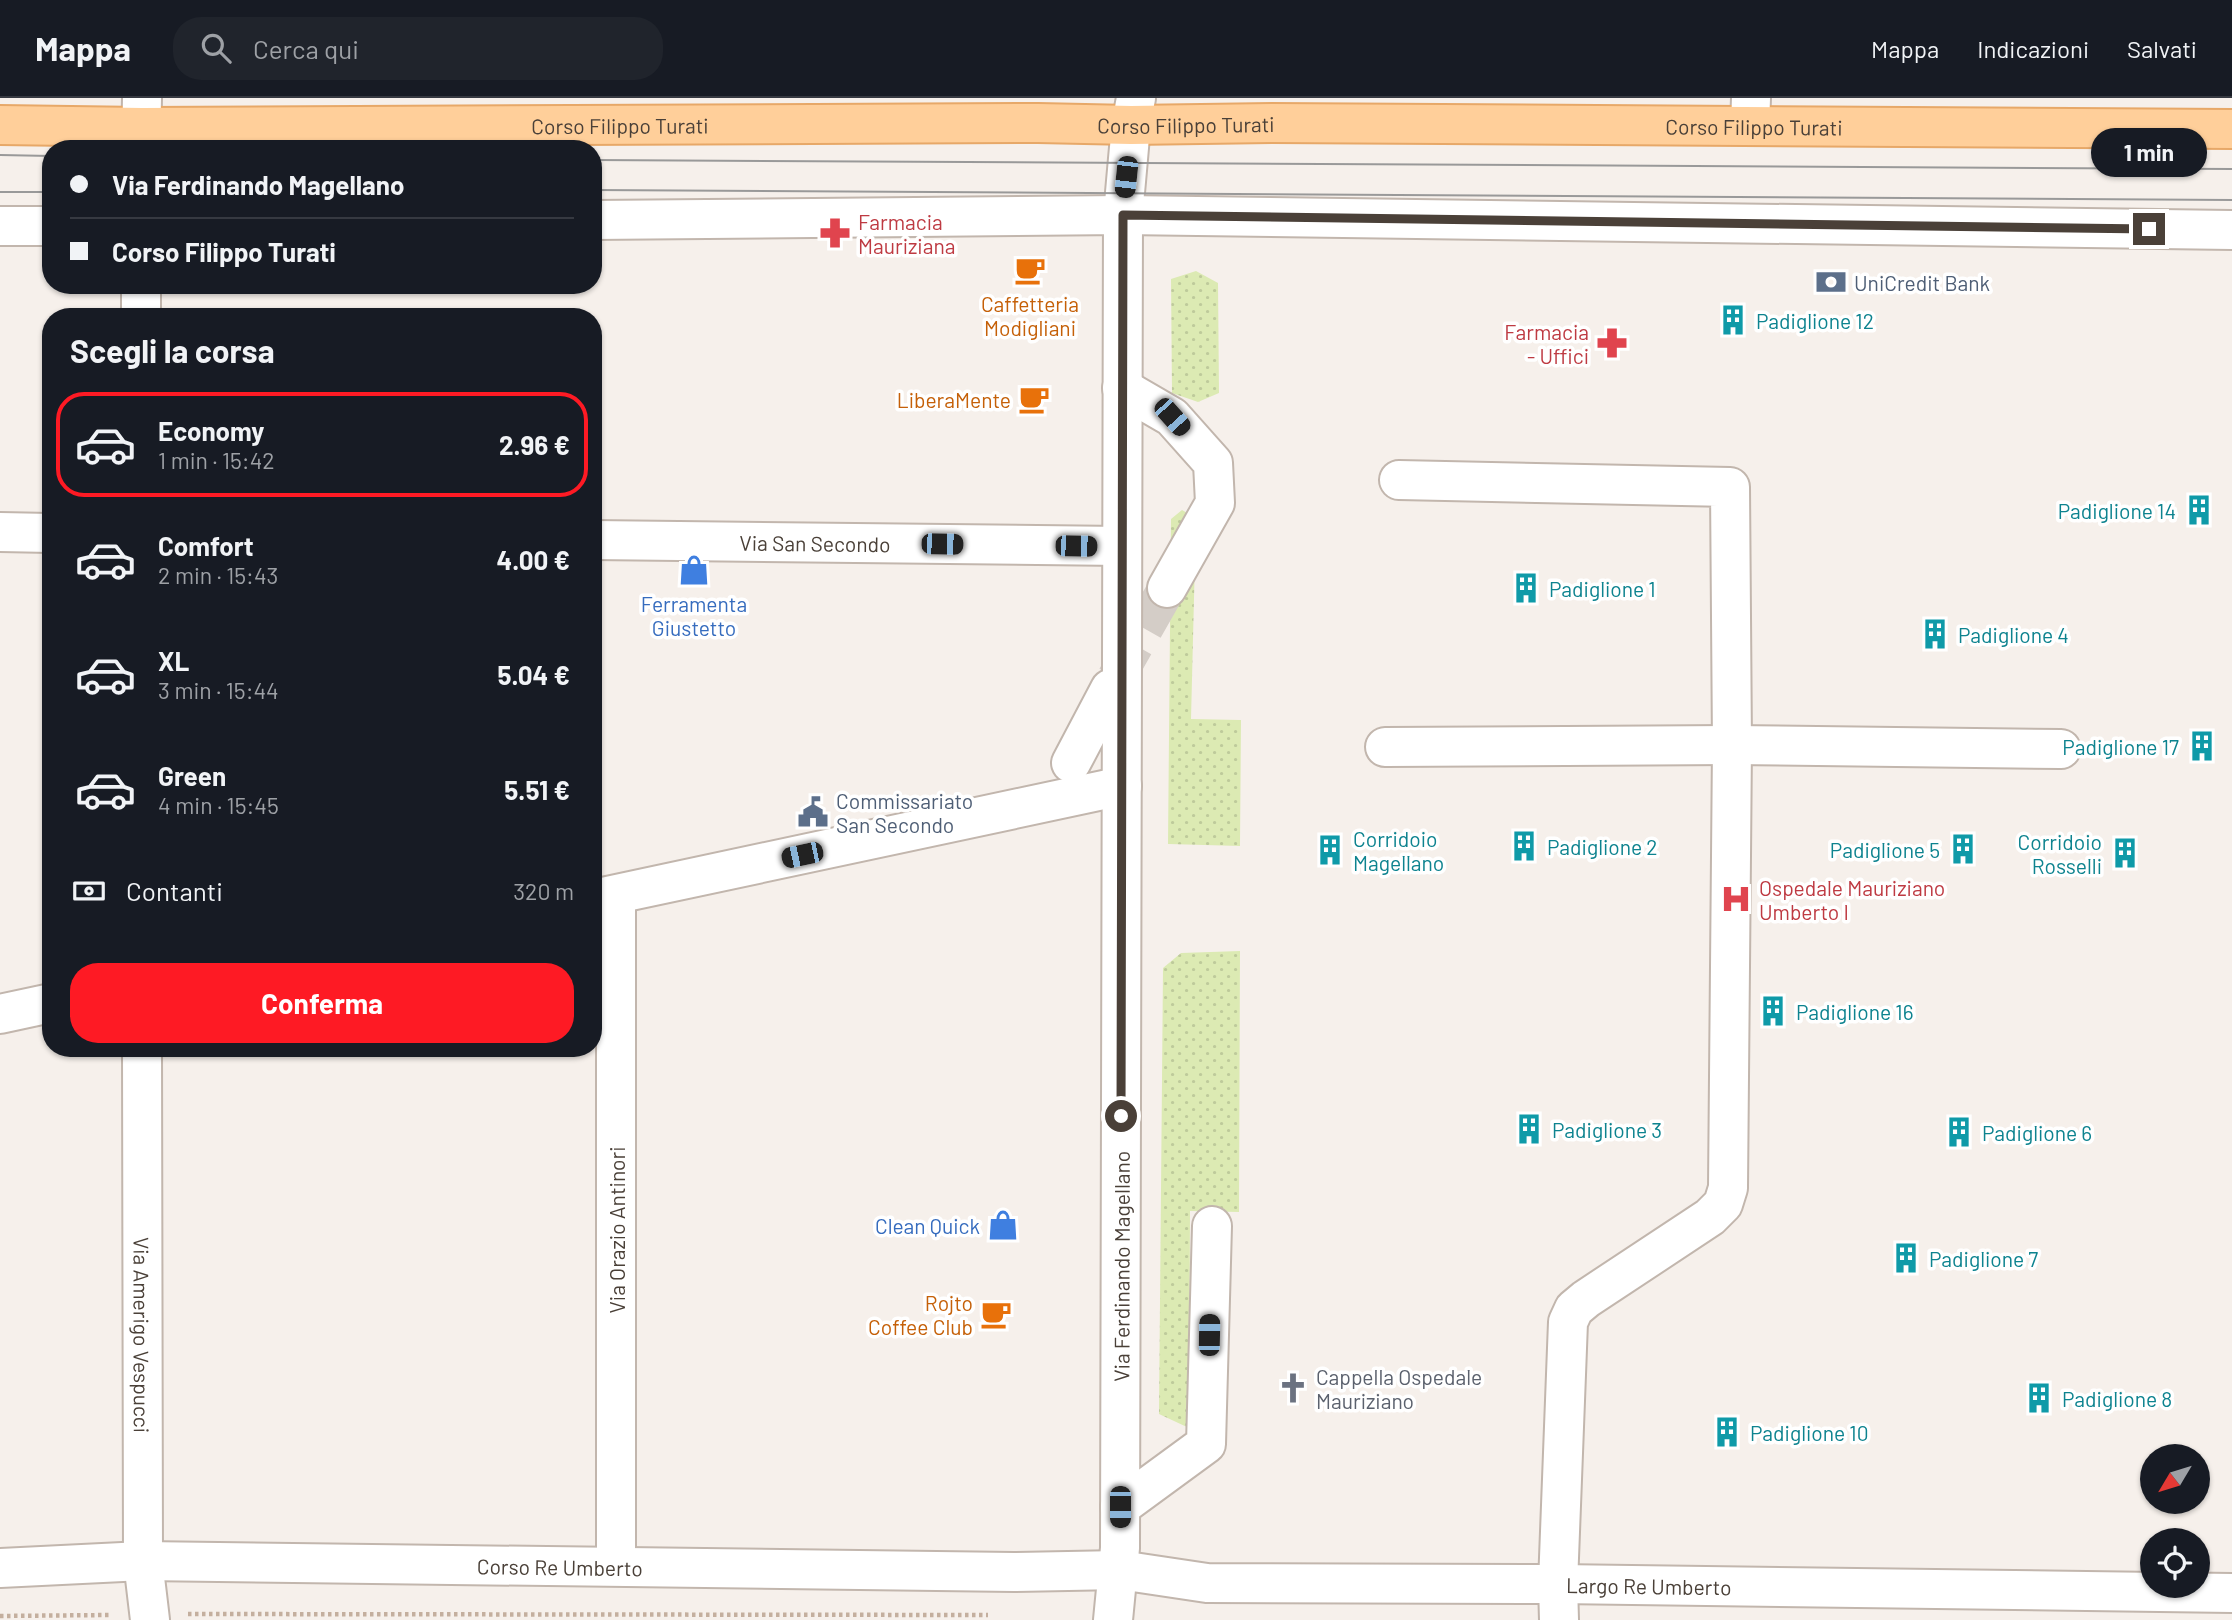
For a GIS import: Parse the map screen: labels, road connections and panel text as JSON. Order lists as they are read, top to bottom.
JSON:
{
  "streets": {
    "main road": ["Corso Filippo Turati"],
    "street": [
      "Via San Secondo",
      "Via Orazio Antinori",
      "Via Ferdinando Magellano",
      "Via Amerigo Vespucci",
      "Corso Re Umberto",
      "Largo Re Umberto"
    ]
  },
  "crossings": [
    ["Corso Filippo Turati", "Via Ferdinando Magellano"],
    ["Via San Secondo", "Via Ferdinando Magellano"],
    ["Via Orazio Antinori", "Corso Re Umberto"],
    ["Via Ferdinando Magellano", "Corso Re Umberto"],
    ["Via Ferdinando Magellano", "Largo Re Umberto"],
    ["Via Amerigo Vespucci", "Corso Re Umberto"],
    ["Corso Re Umberto", "Largo Re Umberto"]
  ],
  "places": {
    "pharmacy": ["Farmacia Mauriziana", "Farmacia - Uffici"],
    "cafe": ["Caffetteria Modigliani", "LiberaMente", "Rojto Coffee Club"],
    "bank": ["UniCredit Bank"],
    "building": [
      "Padiglione 12",
      "Padiglione 14",
      "Padiglione 1",
      "Padiglione 4",
      "Padiglione 17",
      "Padiglione 2",
      "Padiglione 5",
      "Corridoio Magellano",
      "Corridoio Rosselli",
      "Padiglione 16",
      "Padiglione 3",
      "Padiglione 6",
      "Padiglione 7",
      "Padiglione 8",
      "Padiglione 10"
    ],
    "shop": ["Ferramenta Giustetto", "Clean Quick"],
    "public building": ["Commissariato San Secondo"],
    "hospital": ["Ospedale Mauriziano Umberto I"],
    "church": ["Cappella Ospedale Mauriziano"]
  },
  "north": "bottom left",
  "page": {
    "header": "Mappa",
    "search": "Cerca qui",
    "nav": ["Mappa", "Indicazioni", "Salvati"],
    "bubble": "1 min",
    "banner": ["Via Ferdinando Magellano", "Corso Filippo Turati"],
    "heading": "Scegli la corsa",
    "list": [
      {
        "name": "Economy",
        "note": "1 min · 15:42",
        "value": "2.96 €"
      },
      {
        "name": "Comfort",
        "note": "2 min · 15:43",
        "value": "4.00 €"
      },
      {
        "name": "XL",
        "note": "3 min · 15:44",
        "value": "5.04 €"
      },
      {
        "name": "Green",
        "note": "4 min · 15:45",
        "value": "5.51 €"
      }
    ],
    "pay": ["Contanti", "320 m"],
    "buttons": "Conferma"
  }
}
